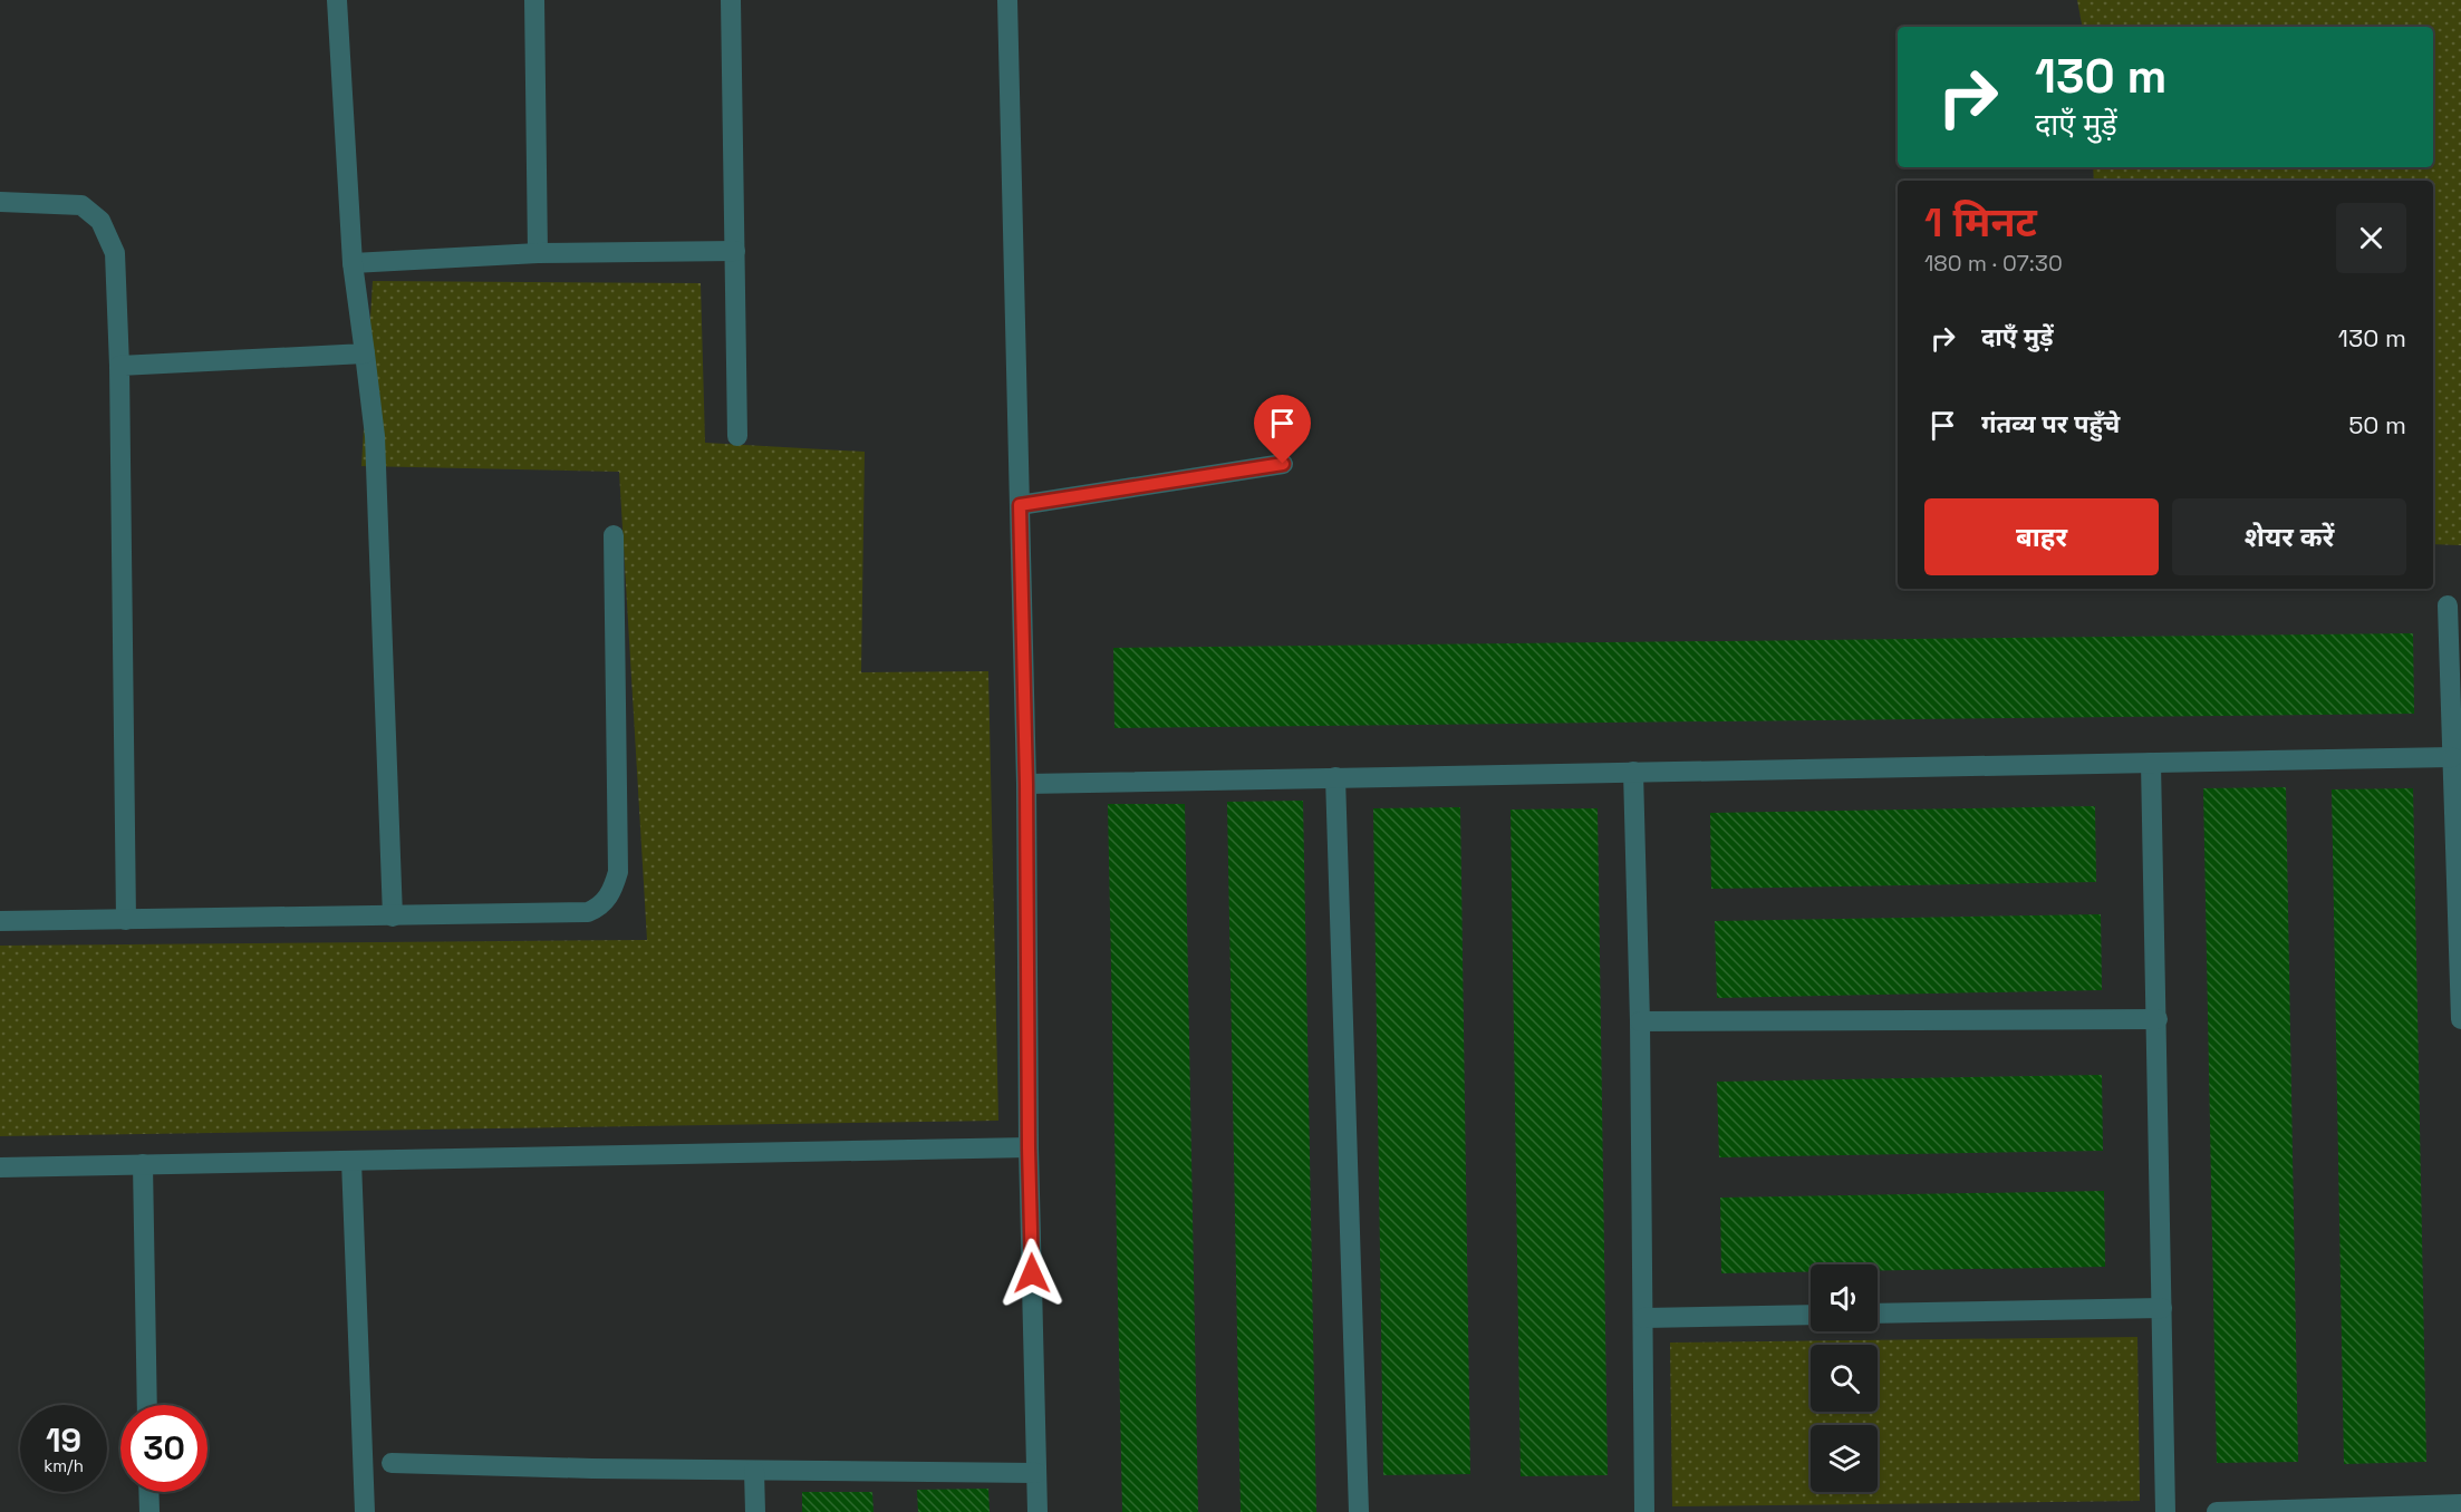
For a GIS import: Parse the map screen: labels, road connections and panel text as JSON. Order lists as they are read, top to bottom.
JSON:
{
  "page": {
    "turn": ["130 m", "दाएँ मुड़ें"],
    "heading": ["1 मिनट", "180 m · 07:30"],
    "list": [
      {
        "name": "दाएँ मुड़ें",
        "value": "130 m"
      },
      {
        "name": "गंतव्य पर पहुँचे",
        "value": "50 m"
      }
    ],
    "buttons": ["बाहर", "शेयर करें"],
    "speed": "19 km/h",
    "limit": "30"
  }
}
